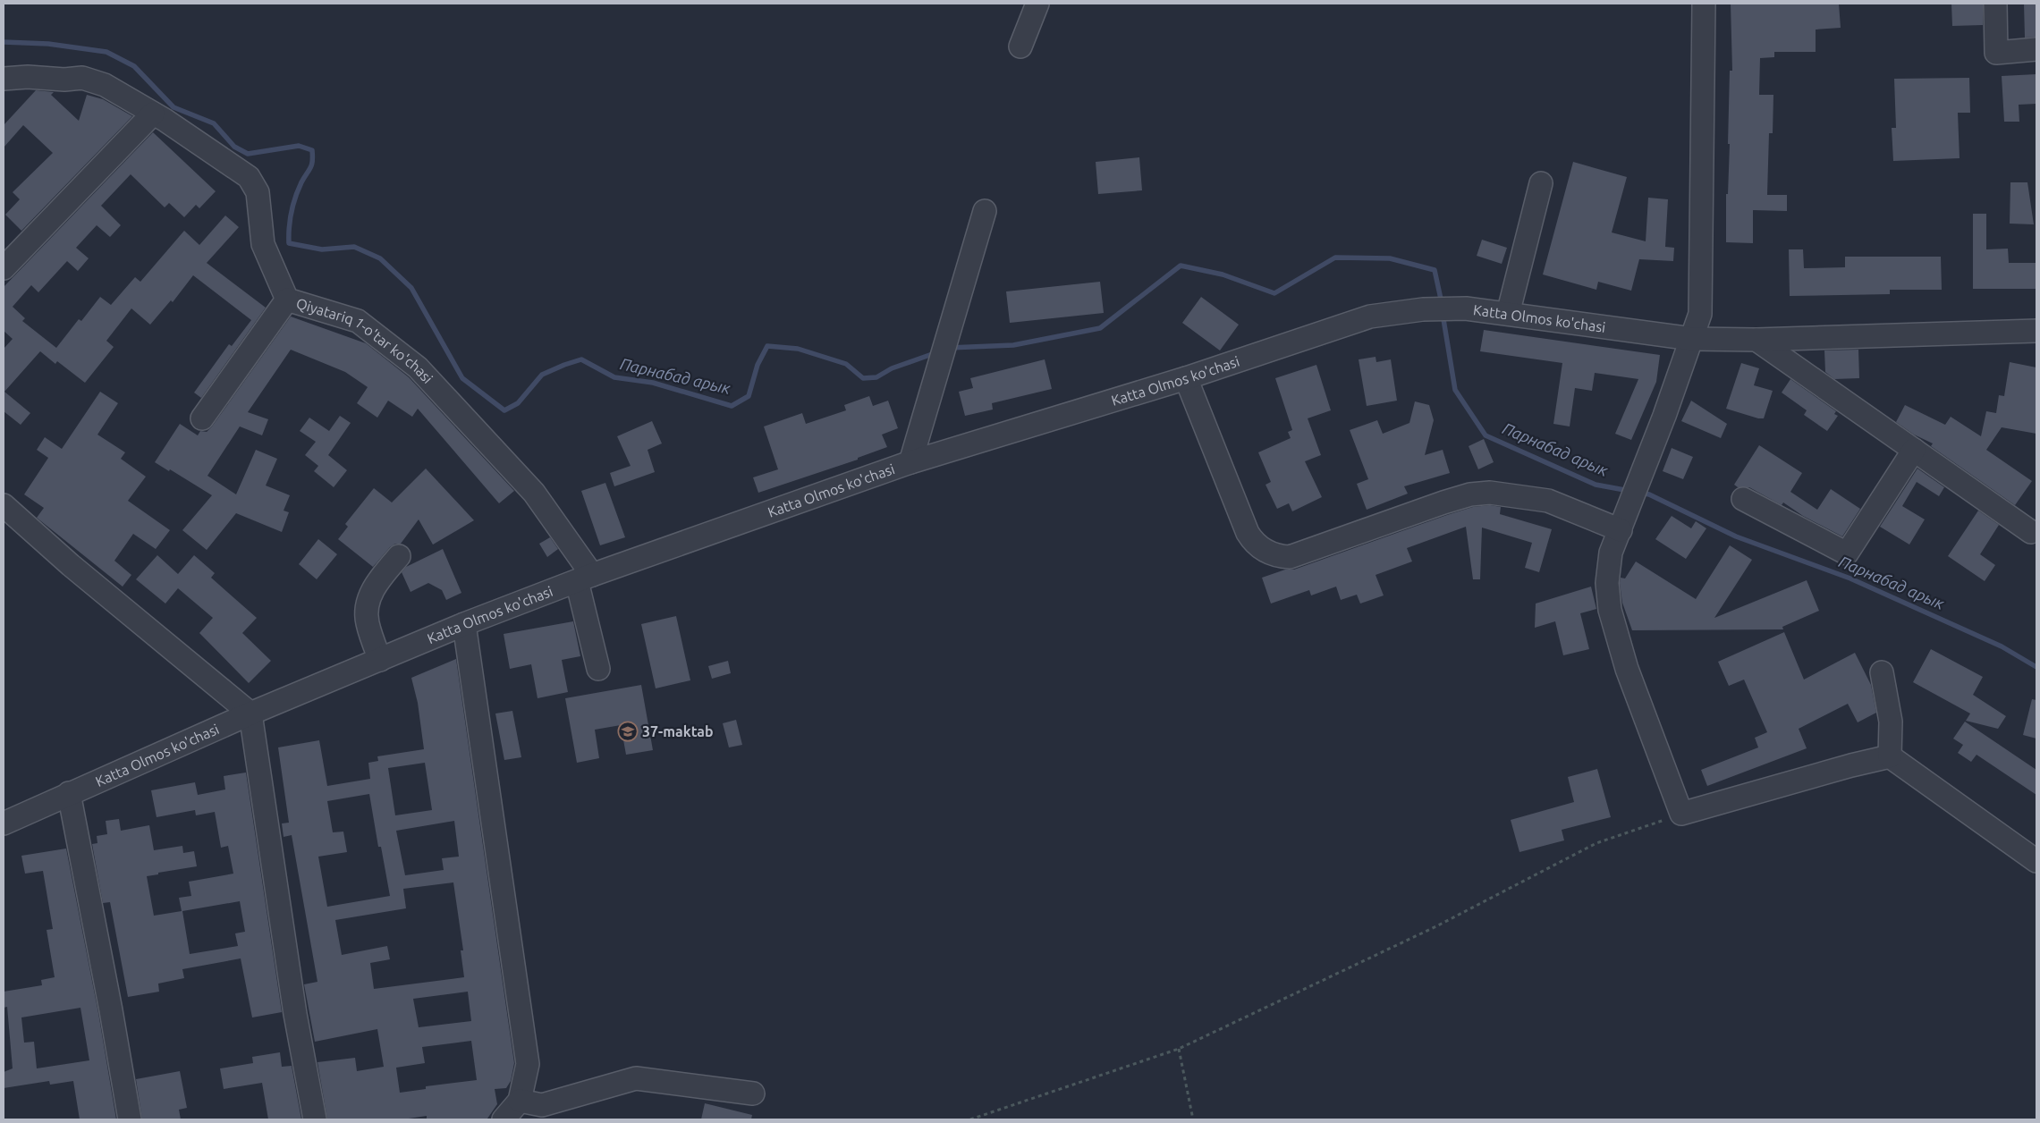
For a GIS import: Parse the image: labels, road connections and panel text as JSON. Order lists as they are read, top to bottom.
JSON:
{
  "streets": {
    "street": ["Katta Olmos ko'chasi", "Qiyatariq 1-o'tar ko'chasi"]
  },
  "crossings": [
    ["Katta Olmos ko'chasi", "Qiyatariq 1-o'tar ko'chasi"]
  ],
  "water": ["Парнабад арык"],
  "places": {
    "school or university": ["37-maktab"]
  }
}
